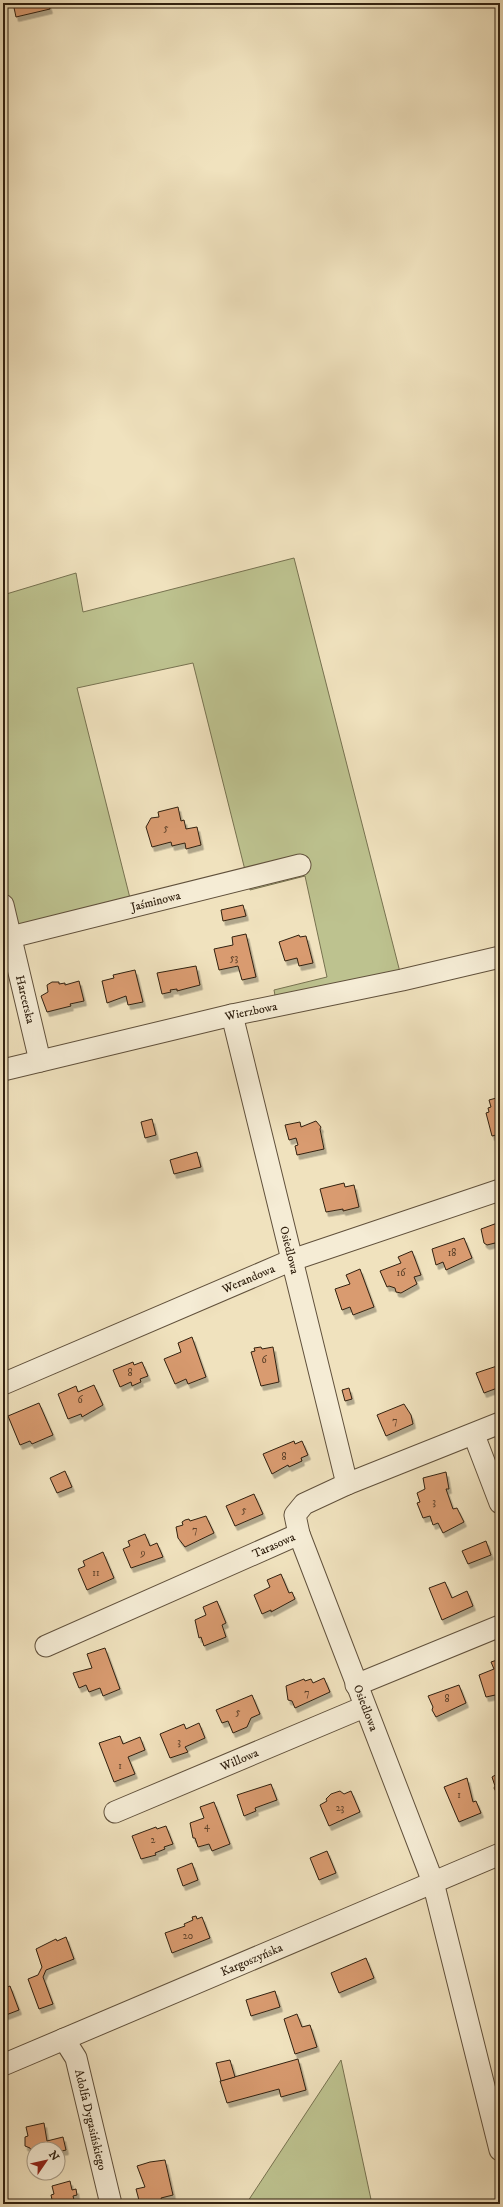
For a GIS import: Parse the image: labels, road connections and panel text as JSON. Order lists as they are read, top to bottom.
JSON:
{
  "streets": {
    "street": [
      "Jaśminowa",
      "Harcerska",
      "Wierzbowa",
      "Osiedlowa",
      "Werandowa",
      "Tarasowa",
      "Willowa",
      "Kargoszyńska",
      "Adolfa Dygasińskiego"
    ]
  },
  "crossings": [
    ["Jaśminowa", "Harcerska"],
    ["Harcerska", "Wierzbowa"],
    ["Wierzbowa", "Osiedlowa"],
    ["Osiedlowa", "Werandowa"],
    ["Osiedlowa", "Tarasowa"],
    ["Osiedlowa", "Willowa"],
    ["Osiedlowa", "Kargoszyńska"],
    ["Kargoszyńska", "Adolfa Dygasińskiego"]
  ],
  "house_numbers": [
    "5",
    "53",
    "18",
    "16",
    "6",
    "8",
    "6",
    "7",
    "8",
    "3",
    "5",
    "7",
    "9",
    "11",
    "7",
    "8",
    "5",
    "3",
    "1",
    "1",
    "23",
    "4",
    "2",
    "20"
  ],
  "north": "top right"
}
